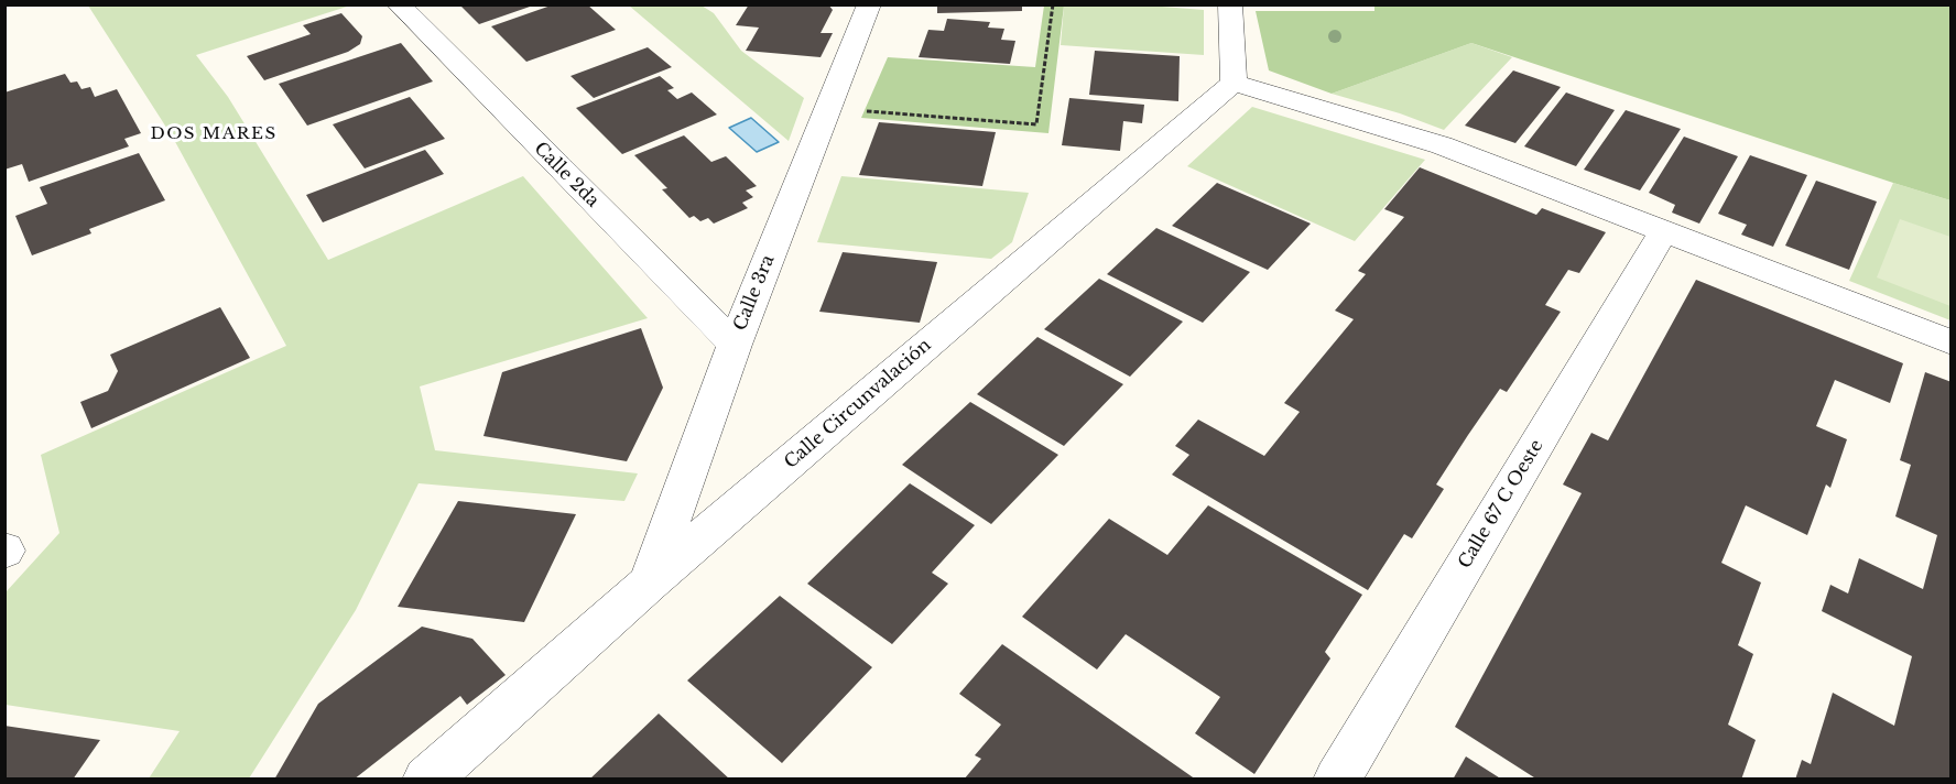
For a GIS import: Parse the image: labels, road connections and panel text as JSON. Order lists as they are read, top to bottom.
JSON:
{
  "streets": {
    "street": [
      "Calle 2da",
      "Calle 3ra",
      "Calle Circunvalación",
      "Calle 67 C Oeste"
    ]
  },
  "crossings": [
    ["Calle 2da", "Calle 3ra"],
    ["Calle 3ra", "Calle Circunvalación"]
  ],
  "districts": ["DOS MARES"]
}
